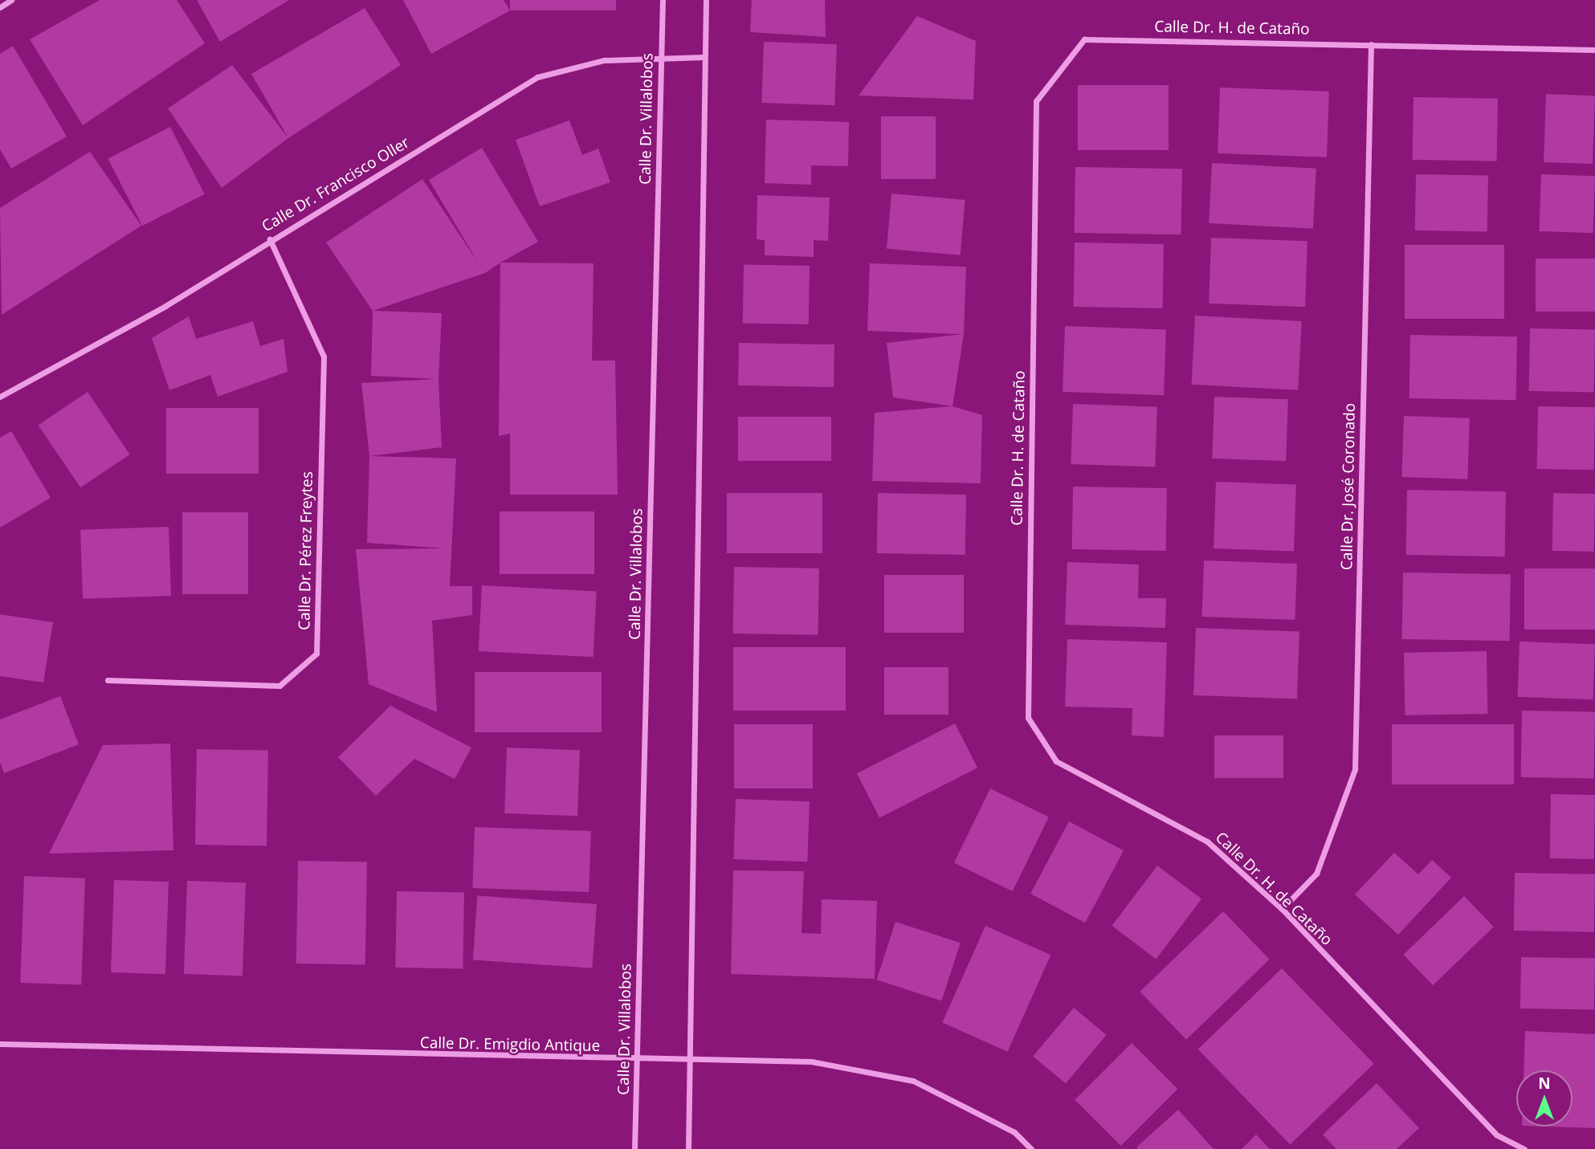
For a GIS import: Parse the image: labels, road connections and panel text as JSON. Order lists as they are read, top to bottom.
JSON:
{
  "streets": {
    "street": [
      "Calle Dr. H. de Cataño",
      "Calle Dr. Villalobos",
      "Calle Dr. Francisco Oller",
      "Calle Dr. José Coronado",
      "Calle Dr. Pérez Freytes",
      "Calle Dr. Emigdio Antique"
    ]
  },
  "crossings": [
    ["Calle Dr. H. de Cataño", "Calle Dr. José Coronado"],
    ["Calle Dr. Villalobos", "Calle Dr. Francisco Oller"],
    ["Calle Dr. Villalobos", "Calle Dr. Emigdio Antique"],
    ["Calle Dr. Francisco Oller", "Calle Dr. Pérez Freytes"]
  ],
  "north": "top"
}
